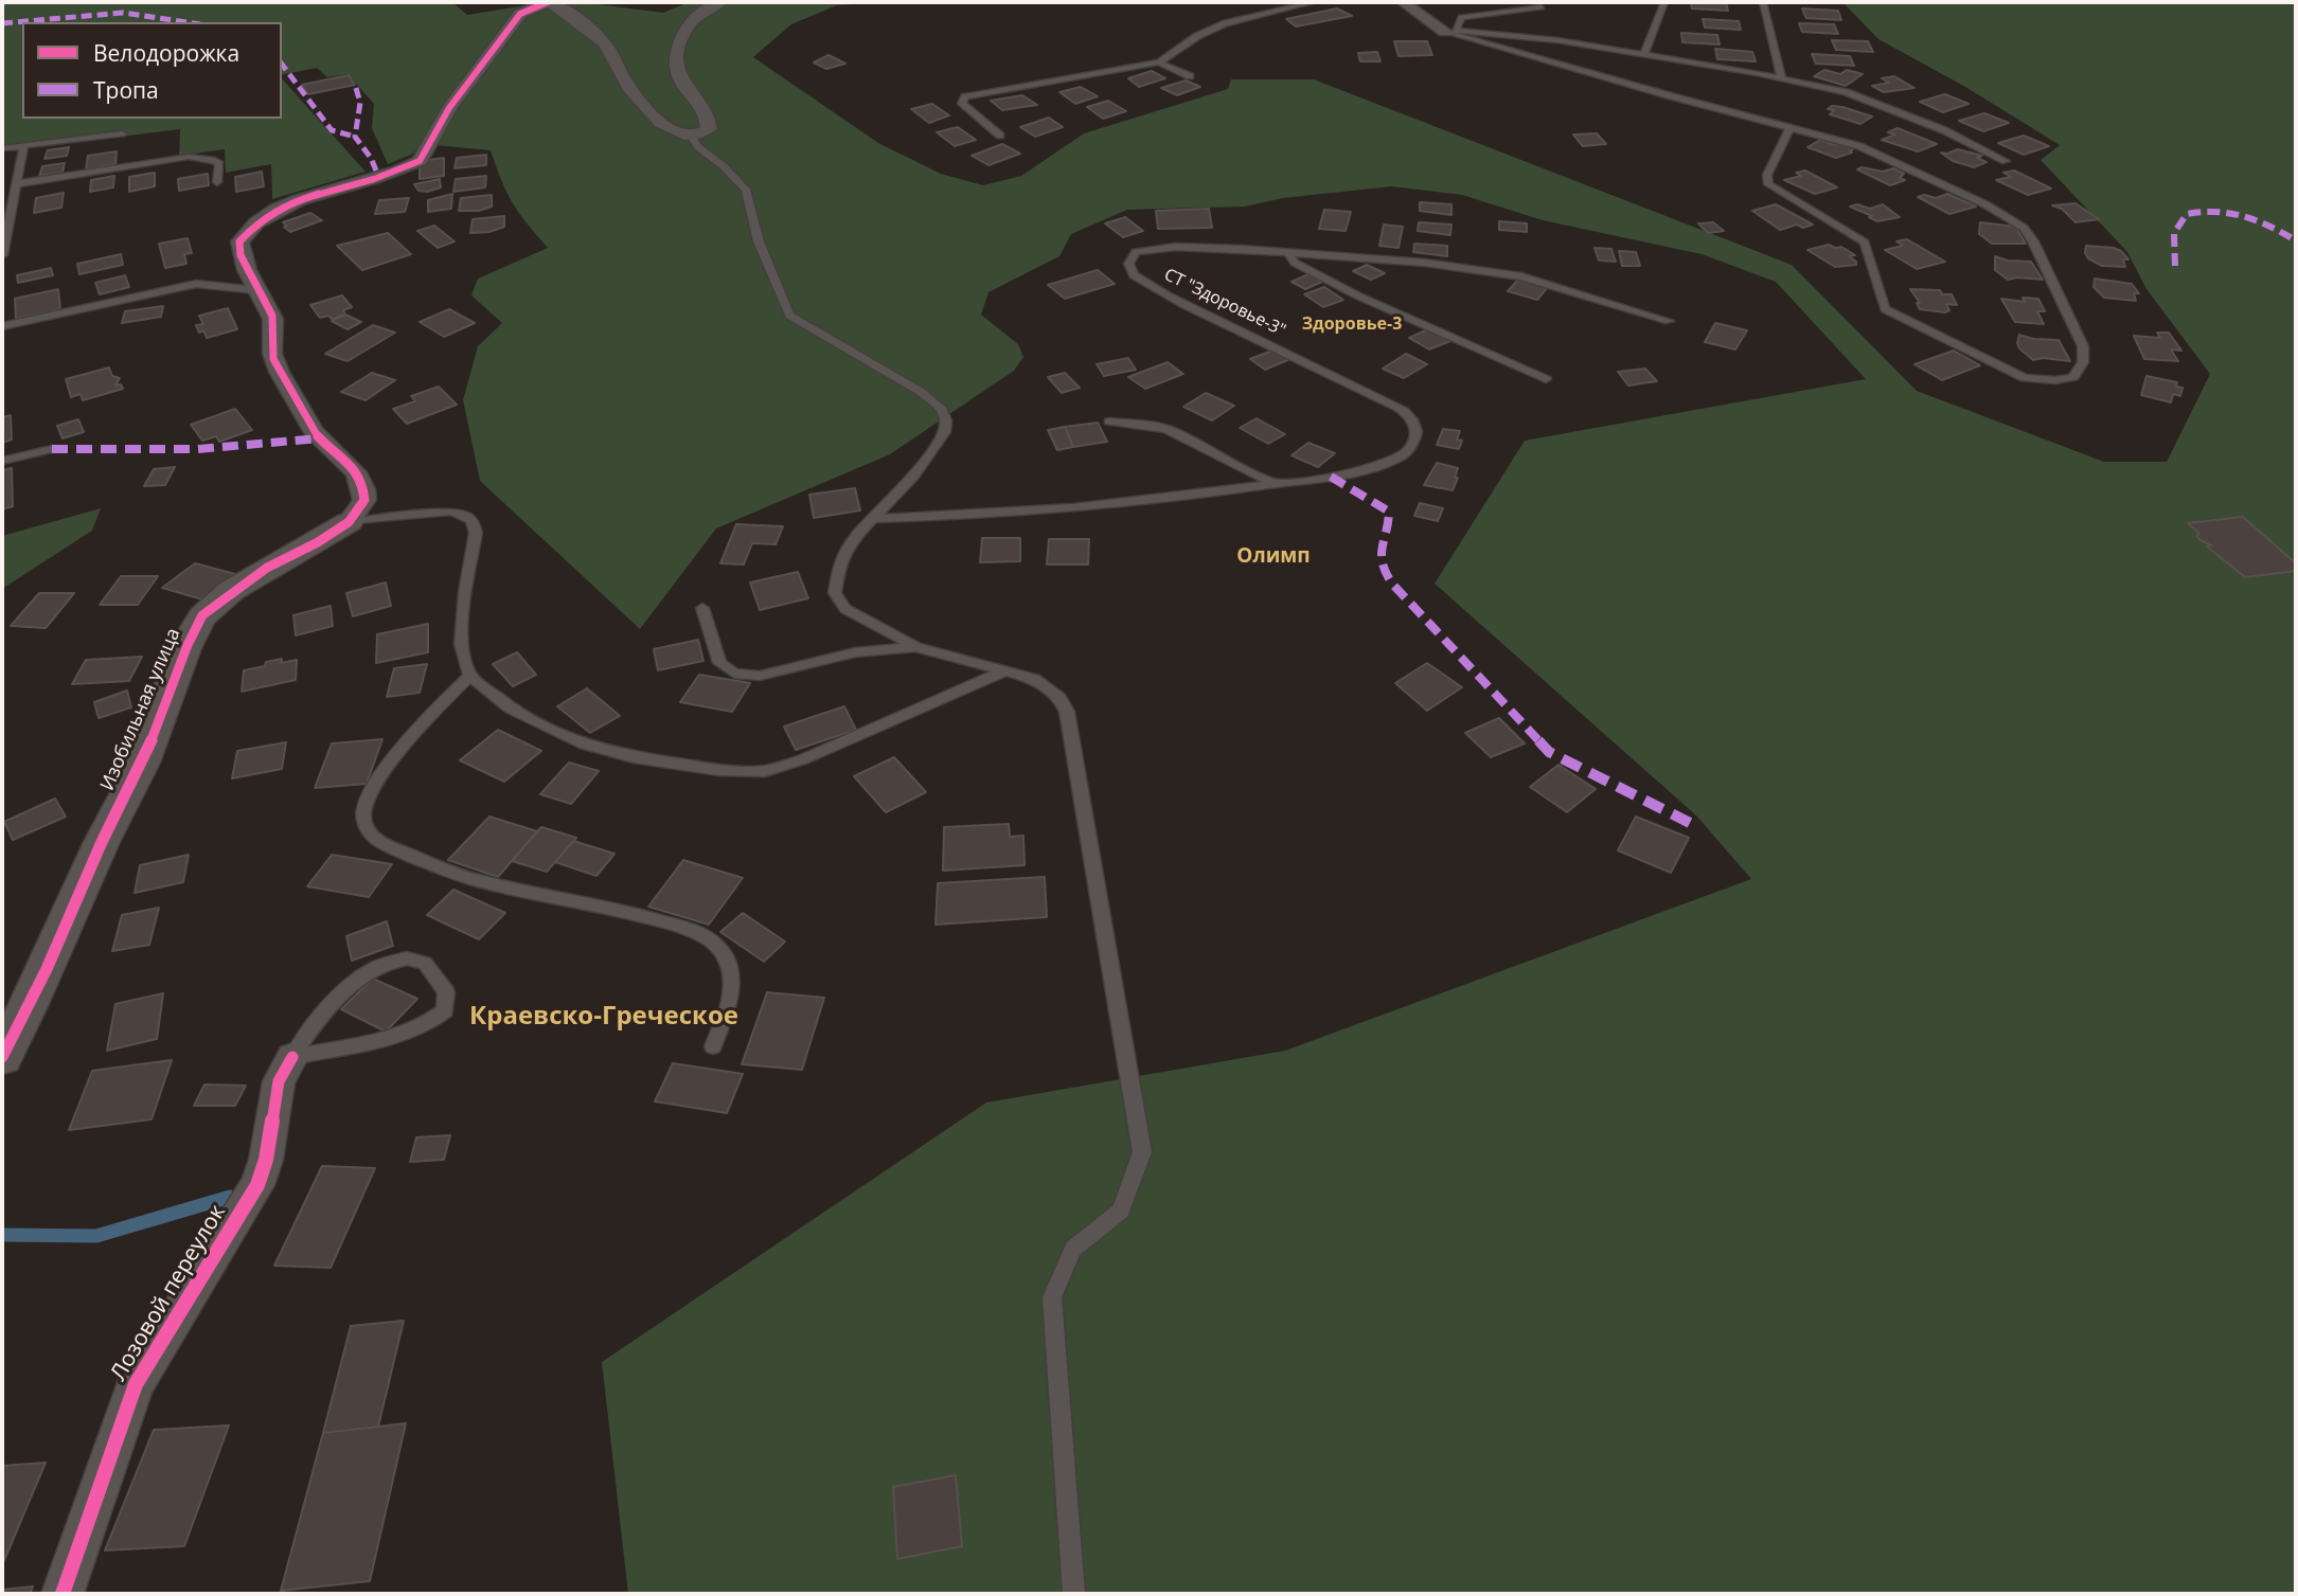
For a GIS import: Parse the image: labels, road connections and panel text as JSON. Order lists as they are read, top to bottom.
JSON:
{
  "streets": {
    "street": ["Изобильная улица", "Лозовой переулок"],
    "lane": ["СТ \"Здоровье-3\""]
  },
  "districts": ["Здоровье-3", "Олимп", "Краевско-Греческое"],
  "legend": ["Велодорожка", "Тропа"]
}
